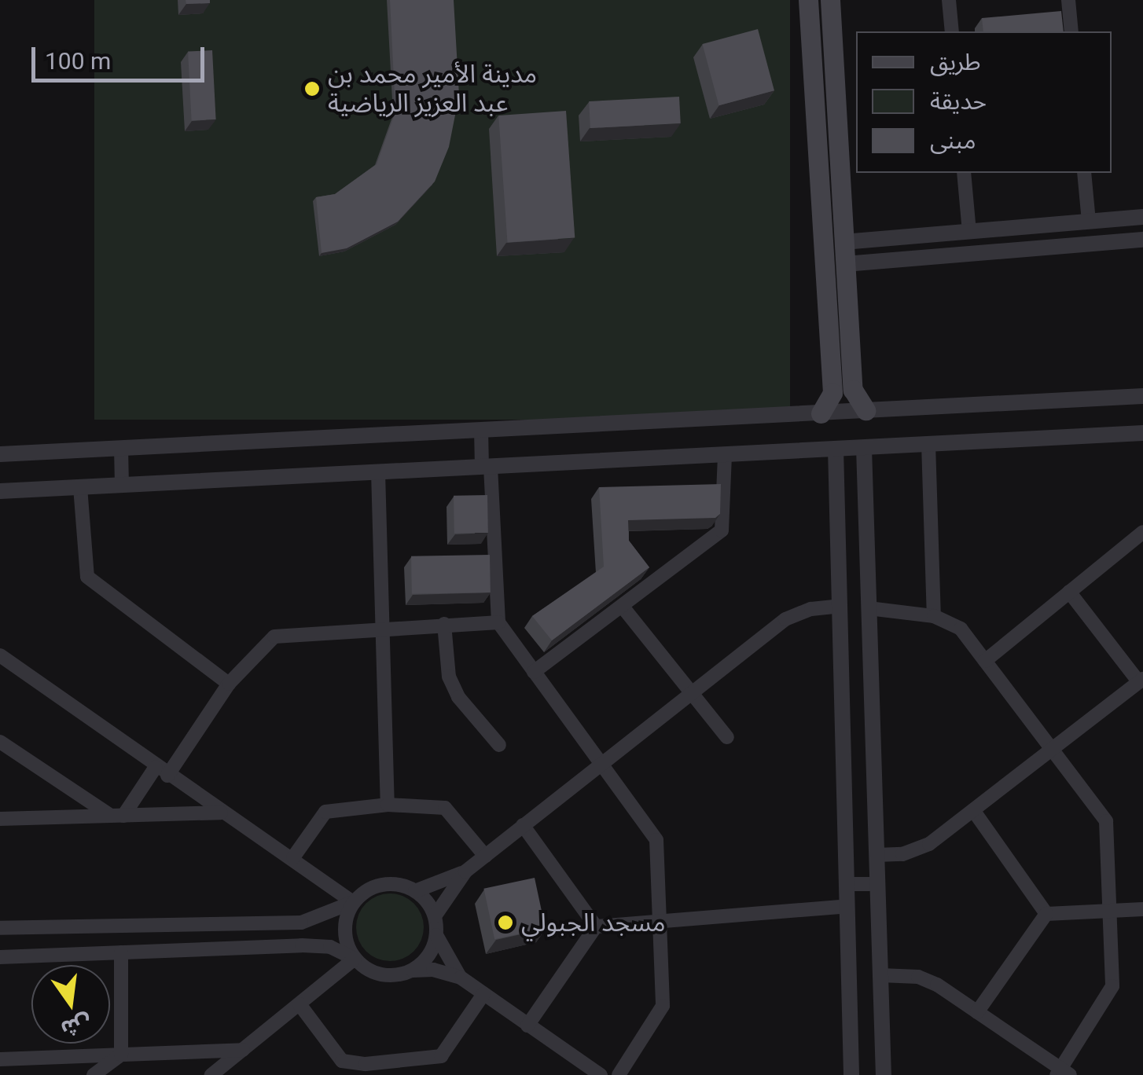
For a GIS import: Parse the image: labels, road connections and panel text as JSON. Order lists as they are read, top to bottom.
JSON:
{
  "places": ["مدينة الأمير محمد بن عبد العزيز الرياضية", "مسجد الجبولي"],
  "legend": ["طريق", "حديقة", "مبنى"],
  "scale_bar": "100 m",
  "north": "bottom"
}
